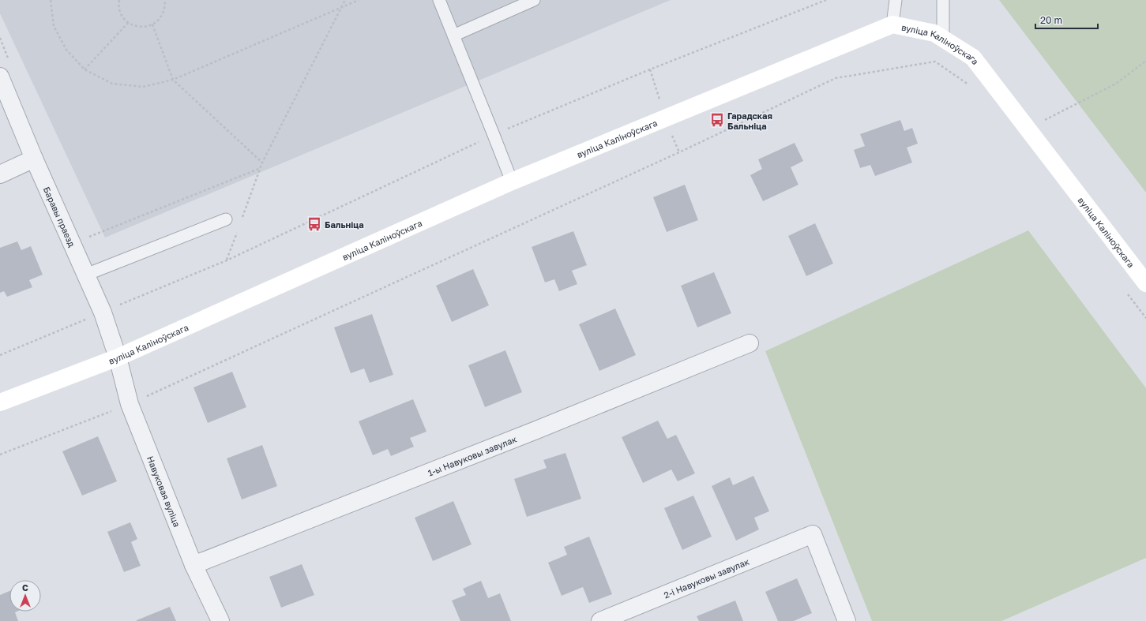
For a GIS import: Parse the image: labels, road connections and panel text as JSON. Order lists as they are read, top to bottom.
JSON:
{
  "streets": {
    "street": [
      "вуліца Каліноўскага",
      "Баравы праезд",
      "1-ы Навуковы завулак",
      "Навуковая вуліца",
      "2-і Навуковы завулак"
    ]
  },
  "crossings": [
    ["вуліца Каліноўскага", "Баравы праезд"],
    ["вуліца Каліноўскага", "Навуковая вуліца"],
    ["Баравы праезд", "Навуковая вуліца"],
    ["1-ы Навуковы завулак", "Навуковая вуліца"]
  ],
  "places": {
    "bus stop": ["Гарадская Бальніца", "Бальніца"]
  },
  "scale_bar": "20 m",
  "north": "top"
}
